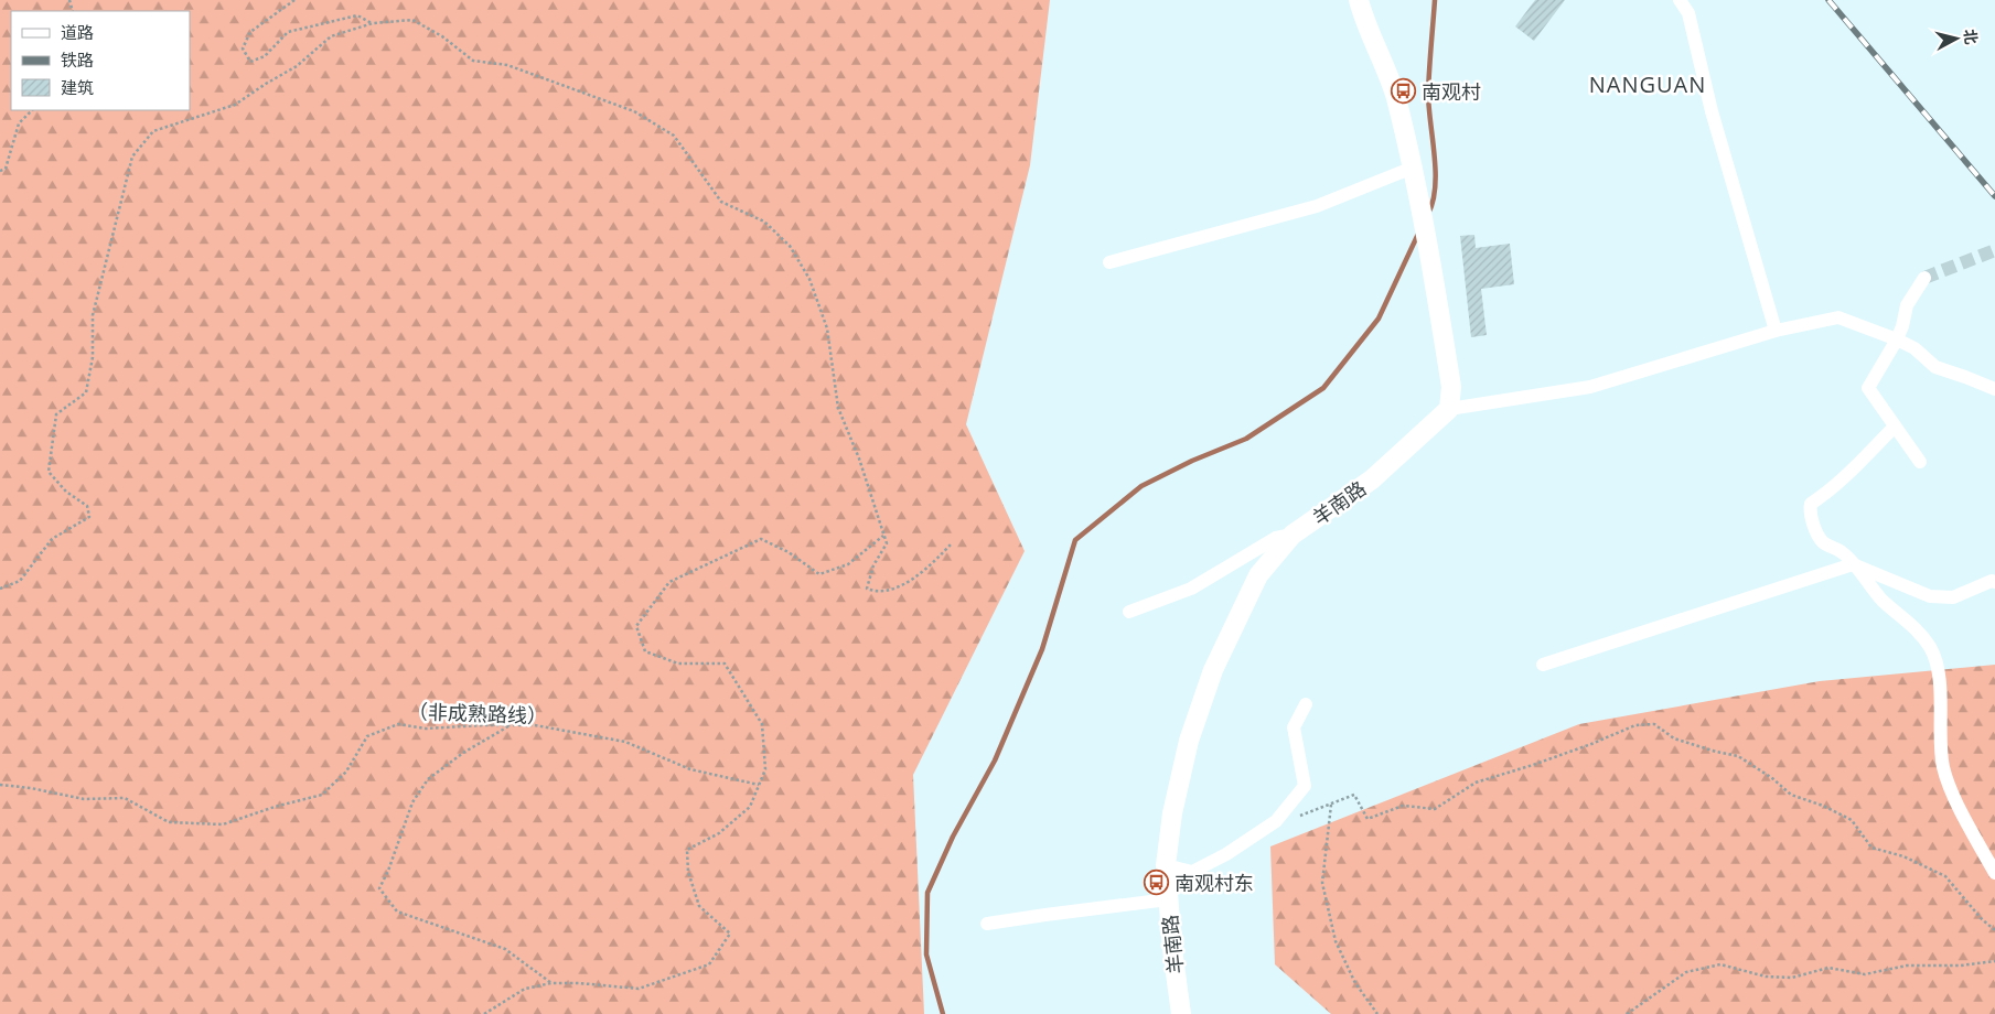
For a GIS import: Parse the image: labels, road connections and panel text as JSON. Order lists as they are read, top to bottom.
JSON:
{
  "streets": {
    "street": ["羊南路"],
    "path": ["（非成熟路线）"]
  },
  "districts": ["NANGUAN"],
  "places": {
    "bus stop": ["南观村", "南观村东"]
  },
  "legend": ["道路", "铁路", "建筑"],
  "north": "right"
}
